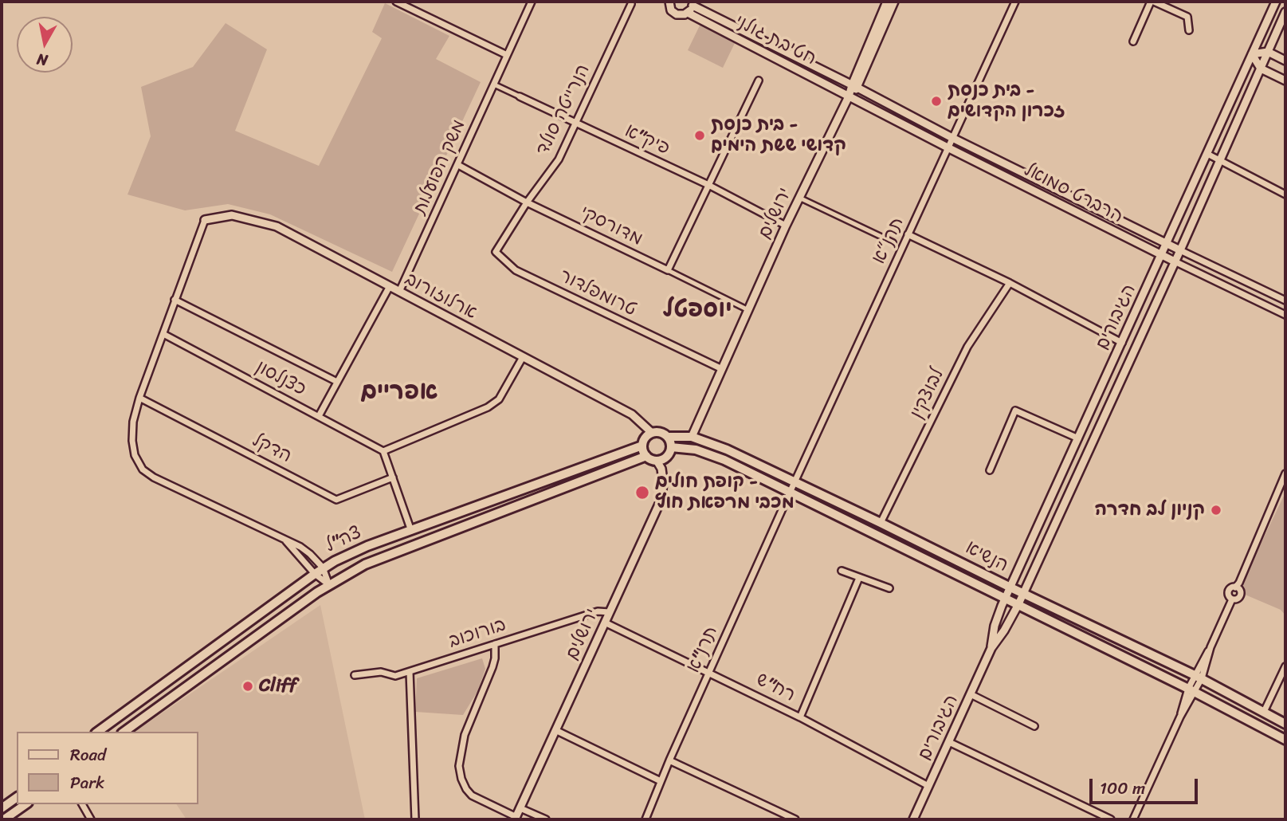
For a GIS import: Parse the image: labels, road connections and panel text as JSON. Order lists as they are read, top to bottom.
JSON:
{
  "streets": {
    "main road": ["צה\"ל", "הנשיא"],
    "street": [
      "חטיבת גולני",
      "הנרייטה סולד",
      "פיק\"א",
      "משק הפועלות",
      "הרברט סמואל",
      "ירושלים",
      "מדורסקי",
      "תרנ״א",
      "טרומפלדור",
      "ארלוזורוב",
      "הגיבורים",
      "כצנלסון",
      "לבוצקין",
      "הדקל",
      "בורוכוב",
      "תרנ\"א",
      "רח\"ש"
    ]
  },
  "crossings": [
    ["חטיבת גולני", "הרברט סמואל"],
    ["חטיבת גולני", "ירושלים"],
    ["הנרייטה סולד", "פיק\"א"],
    ["הנרייטה סולד", "מדורסקי"],
    ["הנרייטה סולד", "טרומפלדור"],
    ["פיק\"א", "משק הפועלות"],
    ["פיק\"א", "ירושלים"],
    ["משק הפועלות", "מדורסקי"],
    ["משק הפועלות", "ארלוזורוב"],
    ["הרברט סמואל", "ירושלים"],
    ["הרברט סמואל", "תרנ״א"],
    ["הרברט סמואל", "הגיבורים"],
    ["ירושלים", "טרומפלדור"],
    ["ירושלים", "ארלוזורוב"],
    ["ירושלים", "צה\"ל"],
    ["ירושלים", "הנשיא"],
    ["ירושלים", "בורוכוב"],
    ["ירושלים", "רח\"ש"],
    ["תרנ״א", "הנשיא"],
    ["תרנ״א", "תרנ\"א"],
    ["ארלוזורוב", "צה\"ל"],
    ["ארלוזורוב", "הנשיא"],
    ["הגיבורים", "הנשיא"],
    ["הגיבורים", "רח\"ש"],
    ["לבוצקין", "הנשיא"],
    ["צה\"ל", "הנשיא"],
    ["הנשיא", "תרנ\"א"],
    ["תרנ\"א", "רח\"ש"]
  ],
  "districts": ["יוספטל", "אפריים"],
  "places": [
    "בית כנסת - זכרון הקדושים",
    "בית כנסת - קדושי ששת הימים",
    "קופת חולים - מכבי מרפאת חוץ",
    "קניון לב חדרה",
    "Cliff"
  ],
  "legend": ["Road", "Park"],
  "scale_bar": "100 m",
  "north": "bottom"
}
